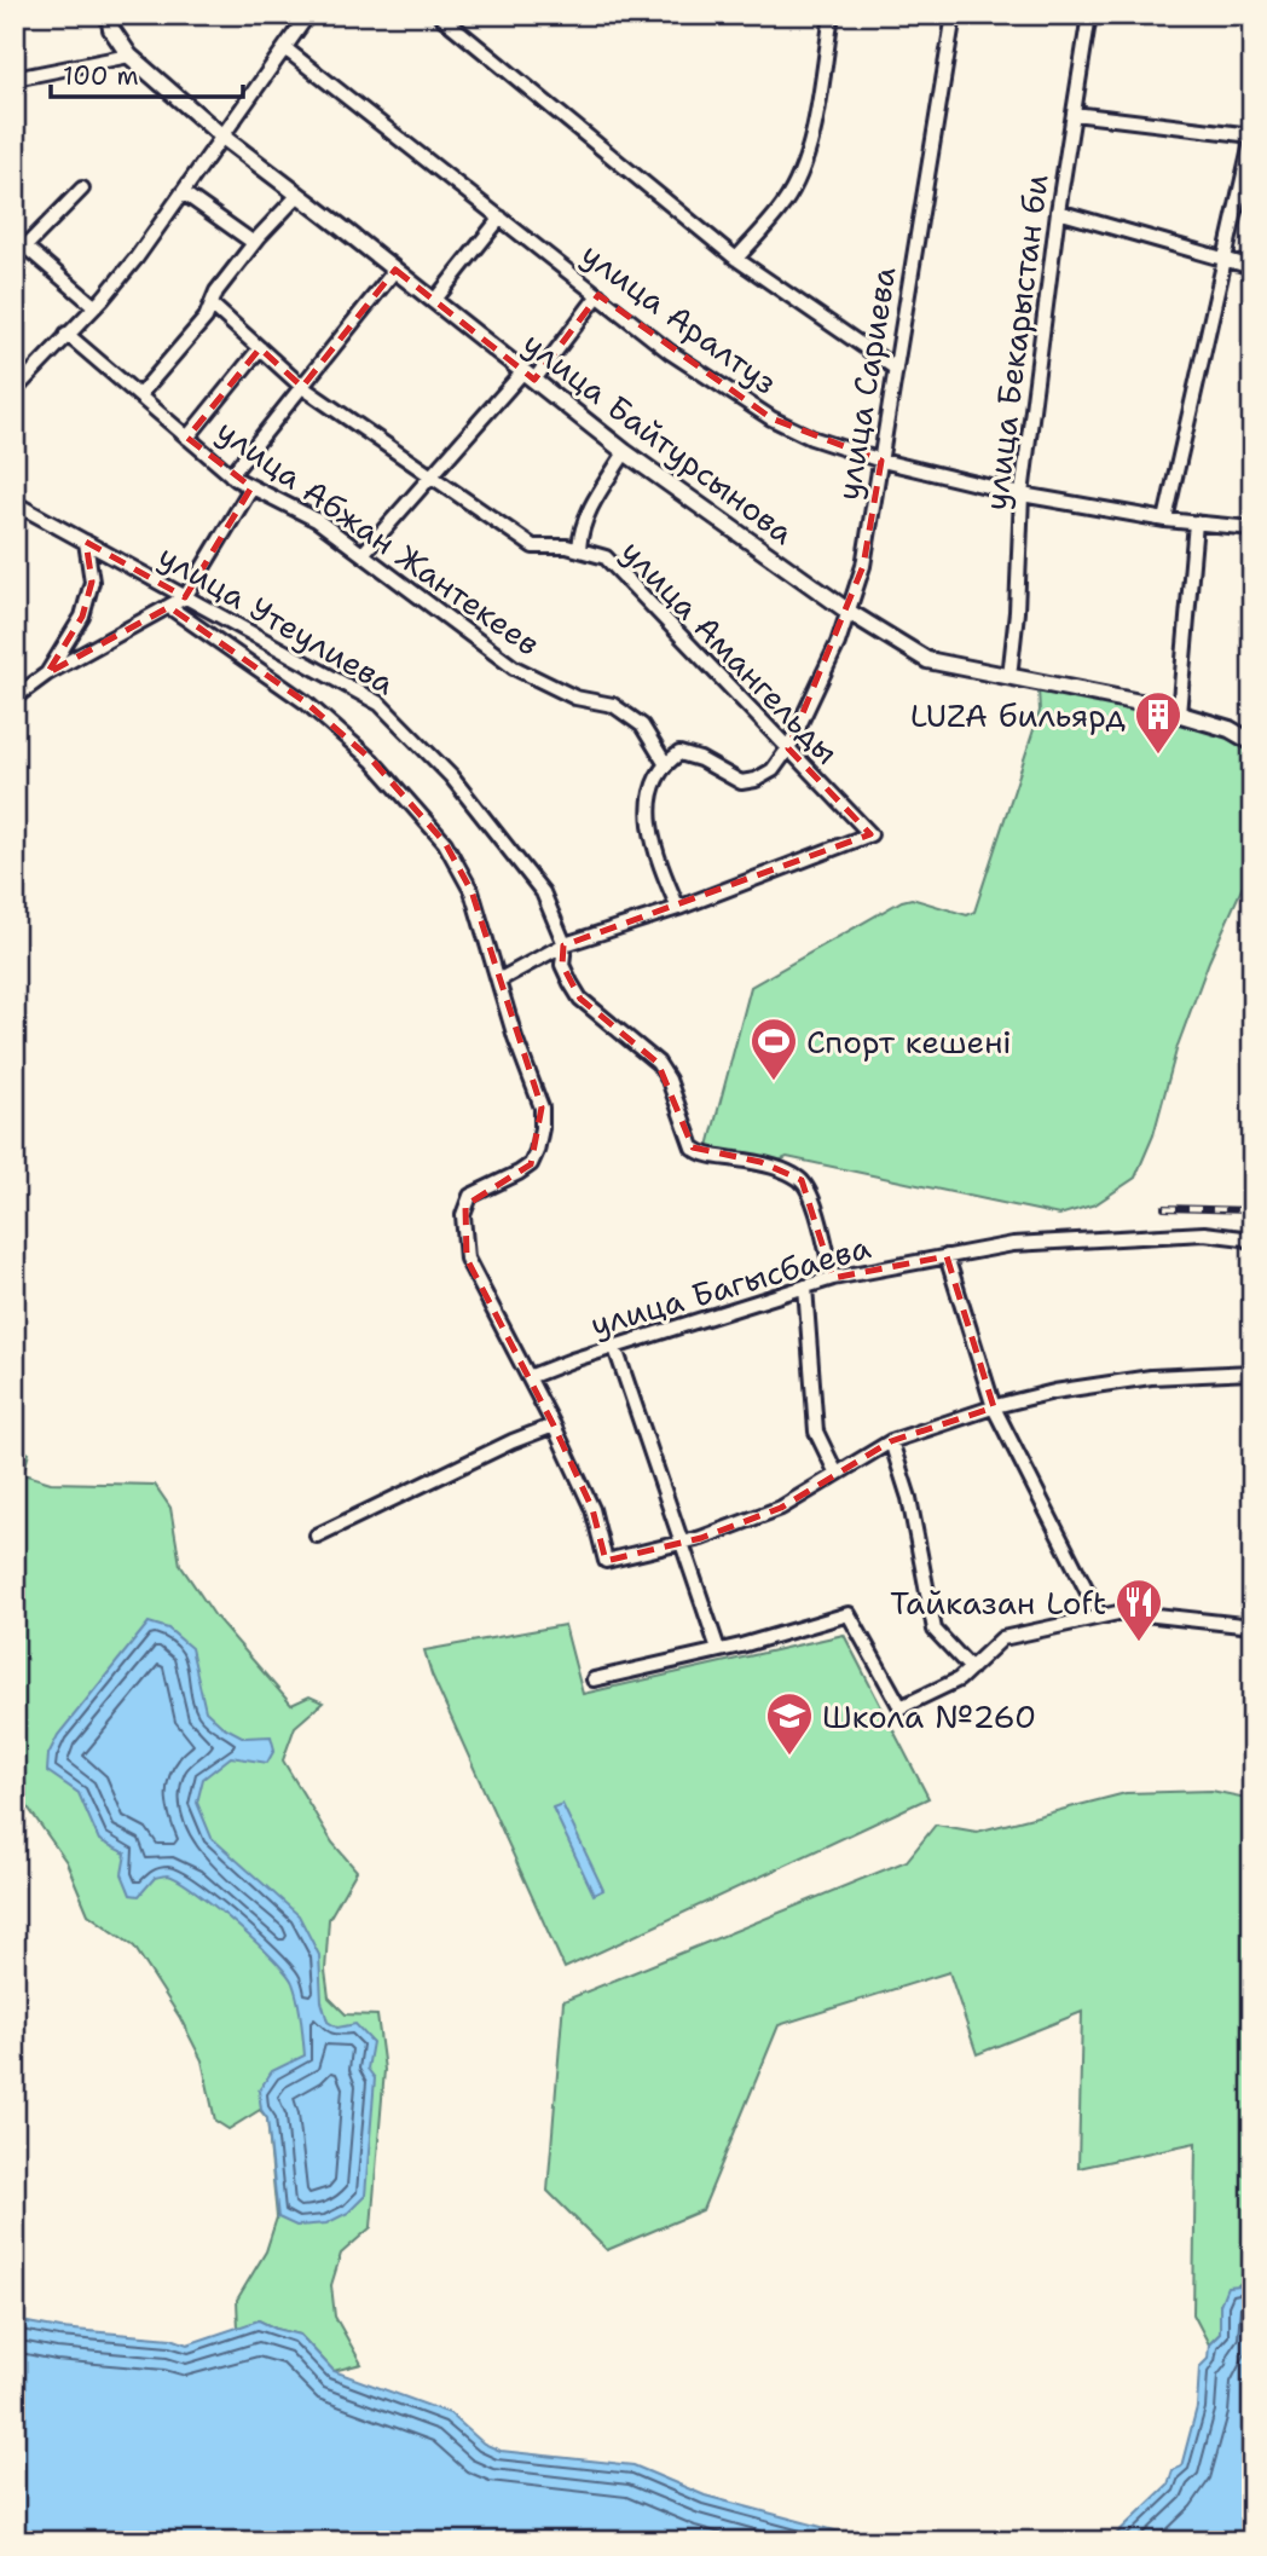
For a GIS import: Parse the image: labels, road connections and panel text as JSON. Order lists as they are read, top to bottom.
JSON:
{
  "streets": {
    "street": [
      "улица Аралтуз",
      "улица Бекарыстан би",
      "улица Сариева",
      "улица Байтурсынова",
      "улица Абжан Жантекеев",
      "улица Утеулиева",
      "улица Амангельды",
      "улица Багысбаева"
    ]
  },
  "crossings": [
    ["улица Аралтуз", "улица Бекарыстан би"],
    ["улица Аралтуз", "улица Сариева"],
    ["улица Бекарыстан би", "улица Байтурсынова"],
    ["улица Сариева", "улица Байтурсынова"],
    ["улица Сариева", "улица Амангельды"],
    ["улица Утеулиева", "улица Багысбаева"]
  ],
  "places": {
    "building": ["LUZA бильярд"],
    "sports": ["Спорт кешені"],
    "restaurant": ["Тайказан Loft"],
    "school or university": ["Школа №260"]
  },
  "scale_bar": "100 m"
}
